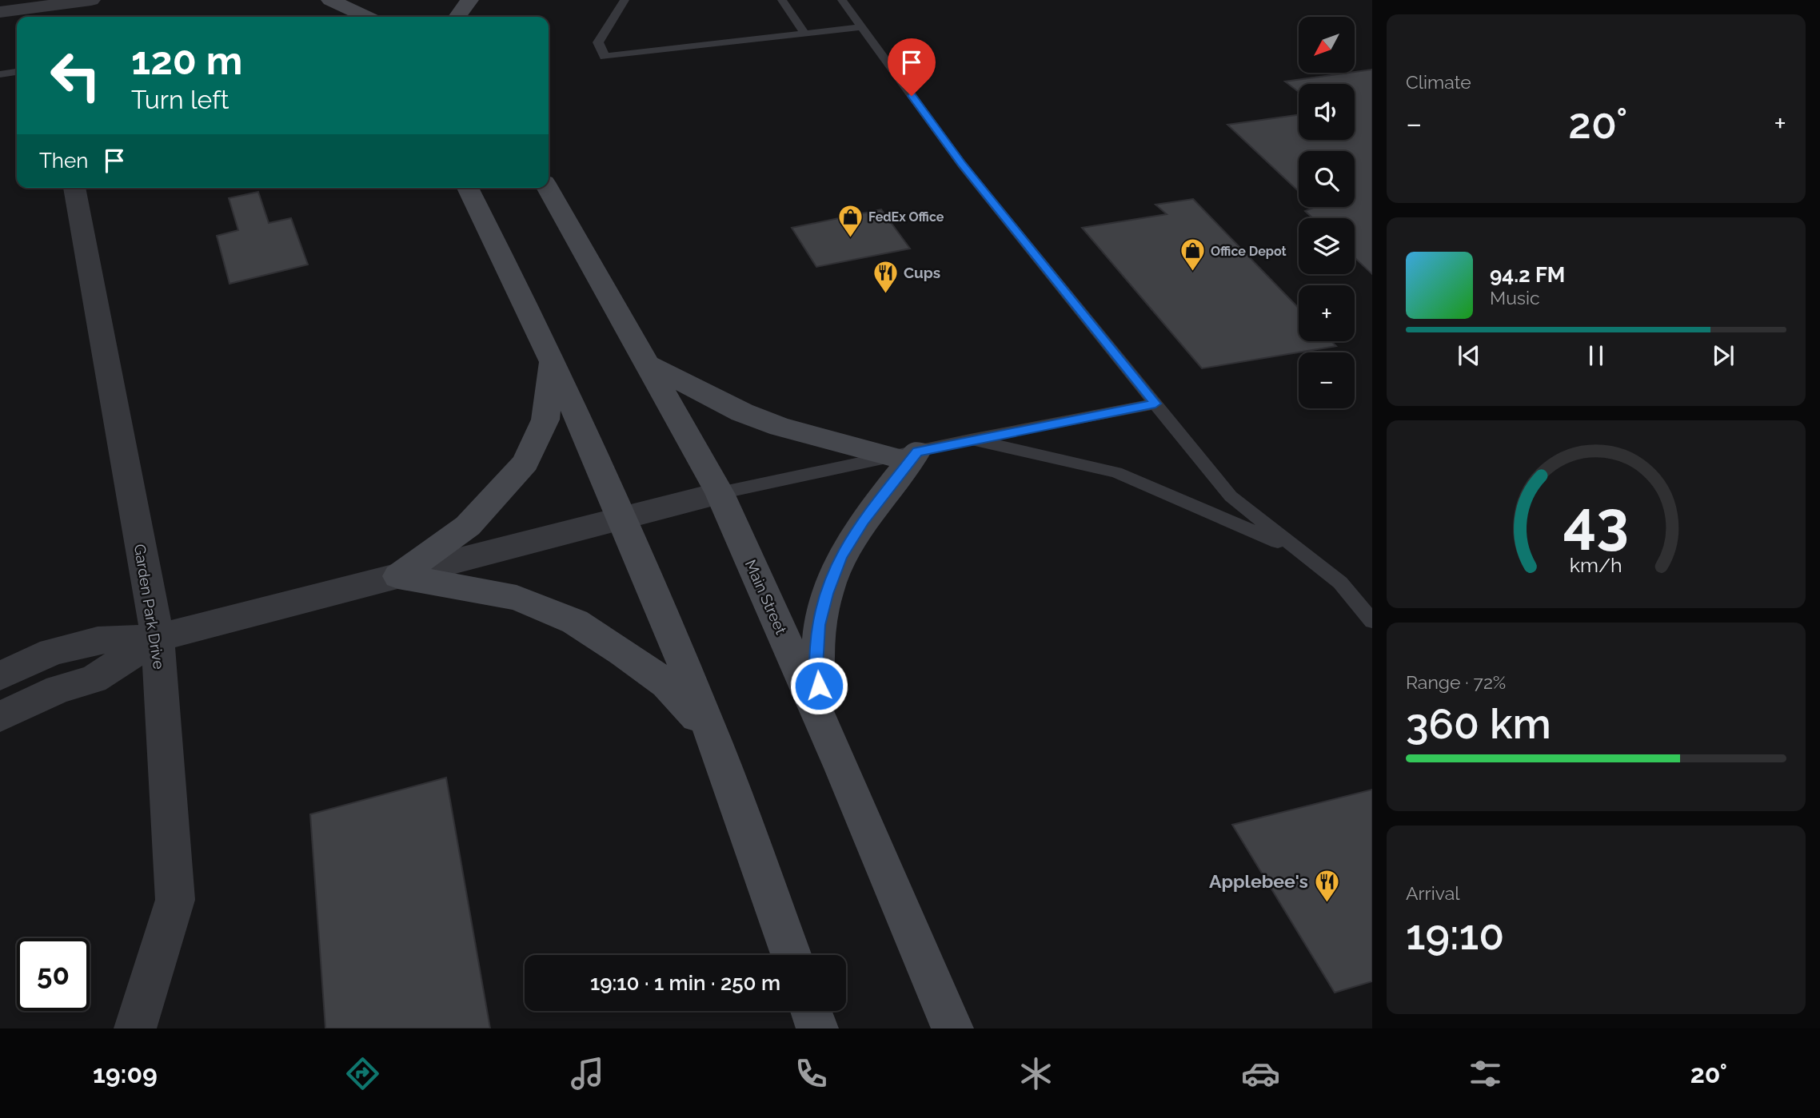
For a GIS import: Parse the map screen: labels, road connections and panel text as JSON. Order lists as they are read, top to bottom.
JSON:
{
  "streets": {
    "main road": ["Main Street"],
    "street": ["Garden Park Drive"]
  },
  "places": {
    "shop": ["FedEx Office", "Office Depot"],
    "restaurant": ["Cups", "Applebee's"]
  },
  "north": "bottom left",
  "page": {
    "tile": [
      "Climate",
      ["Range · 72%", "360 km"],
      ["Arrival", "19:10"]
    ],
    "map_buttons": ["+", "−"],
    "turn": ["120 m", "Turn left"],
    "heat": ["−", "20°", "+"],
    "then": "Then",
    "song": ["94.2 FM", "Music"],
    "limit": "50",
    "trip": "19:10 · 1 min · 250 m",
    "tabs": ["19:09", "20°"],
    "gauge": ["43", "km/h"]
  }
}
